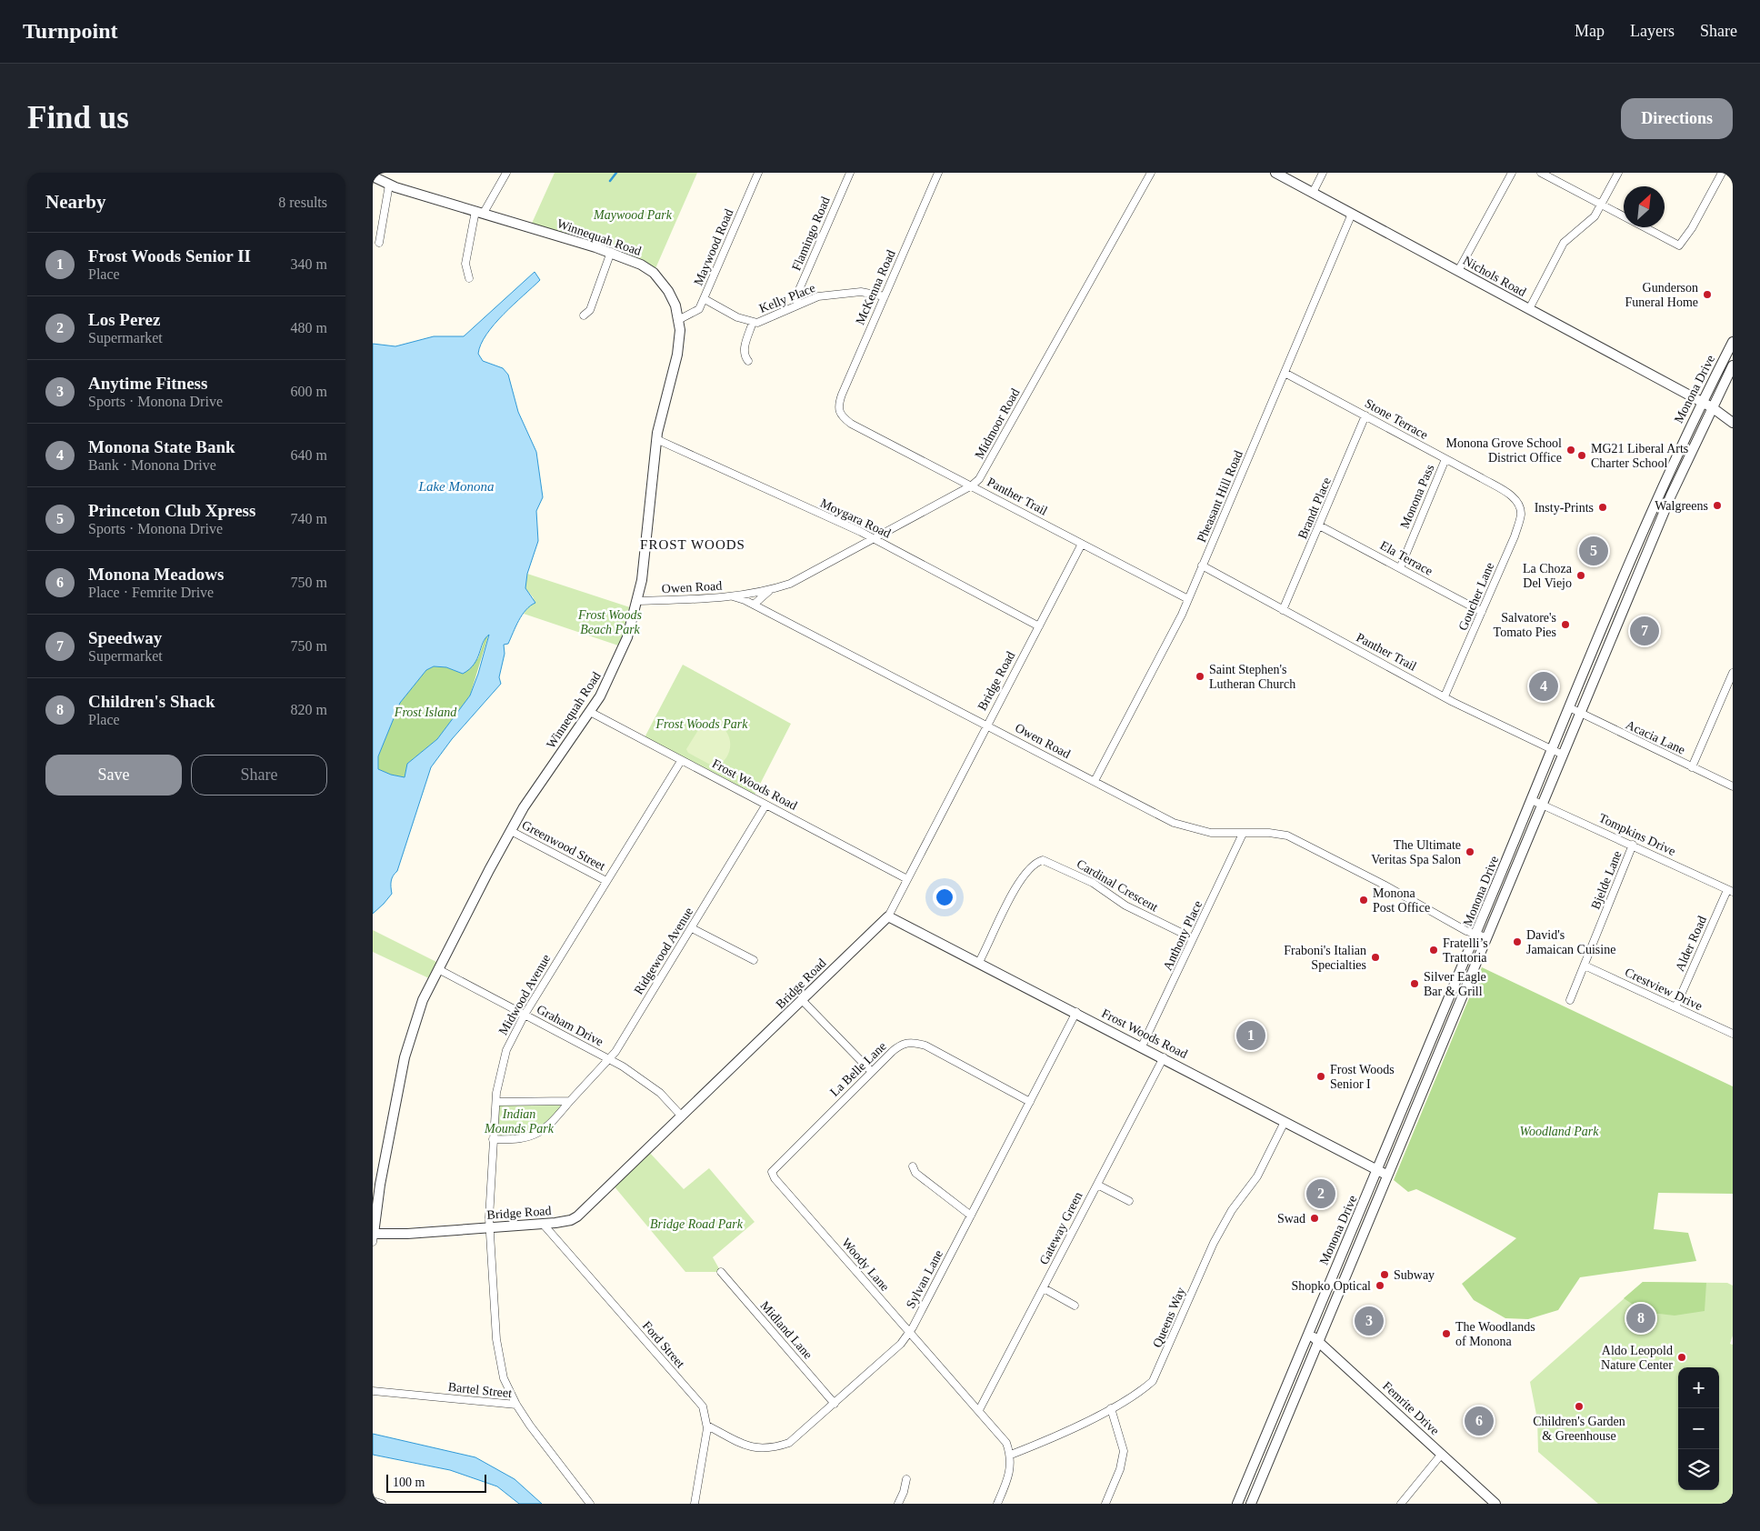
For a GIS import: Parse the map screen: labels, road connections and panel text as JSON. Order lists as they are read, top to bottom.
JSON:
{
  "streets": {
    "street": [
      "Flamingo Road",
      "Winnequah Road",
      "Maywood Road",
      "Nichols Road",
      "McKenna Road",
      "Kelly Place",
      "Monona Drive",
      "Stone Terrace",
      "Midmoor Road",
      "Panther Trail",
      "Pheasant Hill Road",
      "Monona Pass",
      "Brandt Place",
      "Moygara Road",
      "Ela Terrace",
      "Owen Road",
      "Goucher Lane",
      "Bridge Road",
      "Acacia Lane",
      "Frost Woods Road",
      "Tompkins Drive",
      "Greenwood Street",
      "Bjelde Lane",
      "Cardinal Crescent",
      "Anthony Place",
      "Alder Road",
      "Ridgewood Avenue",
      "Crestview Drive",
      "Midwood Avenue",
      "Graham Drive",
      "La Belle Lane",
      "Gateway Green",
      "Woody Lane",
      "Sylvan Lane",
      "Queens Way",
      "Midland Lane",
      "Ford Street",
      "Bartel Street",
      "Femrite Drive"
    ]
  },
  "crossings": [
    ["Flamingo Road", "Kelly Place"],
    ["Winnequah Road", "Maywood Road"],
    ["Winnequah Road", "Moygara Road"],
    ["Winnequah Road", "Owen Road"],
    ["Winnequah Road", "Bridge Road"],
    ["Winnequah Road", "Frost Woods Road"],
    ["Winnequah Road", "Greenwood Street"],
    ["Winnequah Road", "Graham Drive"],
    ["Maywood Road", "Kelly Place"],
    ["Nichols Road", "Monona Drive"],
    ["Nichols Road", "Pheasant Hill Road"],
    ["McKenna Road", "Kelly Place"],
    ["McKenna Road", "Panther Trail"],
    ["Monona Drive", "Panther Trail"],
    ["Monona Drive", "Owen Road"],
    ["Monona Drive", "Acacia Lane"],
    ["Monona Drive", "Frost Woods Road"],
    ["Monona Drive", "Tompkins Drive"],
    ["Monona Drive", "Femrite Drive"],
    ["Stone Terrace", "Pheasant Hill Road"],
    ["Stone Terrace", "Monona Pass"],
    ["Stone Terrace", "Brandt Place"],
    ["Stone Terrace", "Goucher Lane"],
    ["Midmoor Road", "Panther Trail"],
    ["Midmoor Road", "Moygara Road"],
    ["Midmoor Road", "Owen Road"],
    ["Panther Trail", "Pheasant Hill Road"],
    ["Panther Trail", "Brandt Place"],
    ["Panther Trail", "Goucher Lane"],
    ["Panther Trail", "Bridge Road"],
    ["Pheasant Hill Road", "Owen Road"],
    ["Monona Pass", "Ela Terrace"],
    ["Brandt Place", "Ela Terrace"],
    ["Moygara Road", "Bridge Road"],
    ["Ela Terrace", "Goucher Lane"],
    ["Owen Road", "Bridge Road"],
    ["Owen Road", "Anthony Place"],
    ["Bridge Road", "Frost Woods Road"],
    ["Bridge Road", "Midwood Avenue"],
    ["Bridge Road", "Graham Drive"],
    ["Bridge Road", "Ford Street"],
    ["Frost Woods Road", "Cardinal Crescent"],
    ["Frost Woods Road", "Anthony Place"],
    ["Frost Woods Road", "Ridgewood Avenue"],
    ["Frost Woods Road", "Midwood Avenue"],
    ["Frost Woods Road", "Gateway Green"],
    ["Frost Woods Road", "Sylvan Lane"],
    ["Frost Woods Road", "Queens Way"],
    ["Tompkins Drive", "Bjelde Lane"],
    ["Tompkins Drive", "Alder Road"],
    ["Greenwood Street", "Midwood Avenue"],
    ["Bjelde Lane", "Crestview Drive"],
    ["Cardinal Crescent", "Anthony Place"],
    ["Alder Road", "Crestview Drive"],
    ["Ridgewood Avenue", "Midwood Avenue"],
    ["Ridgewood Avenue", "Graham Drive"],
    ["Midwood Avenue", "Graham Drive"],
    ["Midwood Avenue", "Bartel Street"],
    ["La Belle Lane", "Woody Lane"],
    ["La Belle Lane", "Sylvan Lane"],
    ["Gateway Green", "Woody Lane"],
    ["Woody Lane", "Sylvan Lane"],
    ["Woody Lane", "Queens Way"],
    ["Sylvan Lane", "Midland Lane"],
    ["Sylvan Lane", "Ford Street"]
  ],
  "districts": ["FROST WOODS"],
  "water": ["Lake Monona"],
  "parks": [
    "Maywood Park",
    "Frost Woods Beach Park",
    "Frost Island",
    "Frost Woods Park",
    "Indian Mounds Park",
    "Woodland Park",
    "Bridge Road Park"
  ],
  "places": [
    "Gunderson Funeral Home",
    "Monona Grove School District Office",
    "MG21 Liberal Arts Charter School",
    "Walgreens",
    "Insty-Prints",
    "La Choza Del Viejo",
    "Salvatore's Tomato Pies",
    "Saint Stephen's Lutheran Church",
    "The Ultimate Veritas Spa Salon",
    "Monona Post Office",
    "David's Jamaican Cuisine",
    "Fratelli’s Trattoria",
    "Fraboni's Italian Specialties",
    "Silver Eagle Bar & Grill",
    "Frost Woods Senior I",
    "Swad",
    "Subway",
    "Shopko Optical",
    "The Woodlands of Monona",
    "Aldo Leopold Nature Center",
    "Children's Garden & Greenhouse"
  ],
  "scale_bar": "100 m",
  "north": "top right",
  "page": {
    "header": "Turnpoint",
    "nav": ["Map", "Layers", "Share"],
    "buttons": [
      "Directions",
      ["Save", "Share"]
    ],
    "title": "Find us",
    "heading": ["Nearby", "8 results"],
    "list": [
      {
        "mark": "1",
        "name": "Frost Woods Senior II",
        "note": "Place",
        "value": "340 m"
      },
      {
        "mark": "2",
        "name": "Los Perez",
        "note": "Supermarket",
        "value": "480 m"
      },
      {
        "mark": "3",
        "name": "Anytime Fitness",
        "note": "Sports · Monona Drive",
        "value": "600 m"
      },
      {
        "mark": "4",
        "name": "Monona State Bank",
        "note": "Bank · Monona Drive",
        "value": "640 m"
      },
      {
        "mark": "5",
        "name": "Princeton Club Xpress",
        "note": "Sports · Monona Drive",
        "value": "740 m"
      },
      {
        "mark": "6",
        "name": "Monona Meadows",
        "note": "Place · Femrite Drive",
        "value": "750 m"
      },
      {
        "mark": "7",
        "name": "Speedway",
        "note": "Supermarket",
        "value": "750 m"
      },
      {
        "mark": "8",
        "name": "Children's Shack",
        "note": "Place",
        "value": "820 m"
      }
    ],
    "pins": [
      "5",
      "7",
      "4",
      "1",
      "2",
      "8",
      "3",
      "6"
    ],
    "map_buttons": ["+", "−"],
    "scale": "100 m"
  }
}
